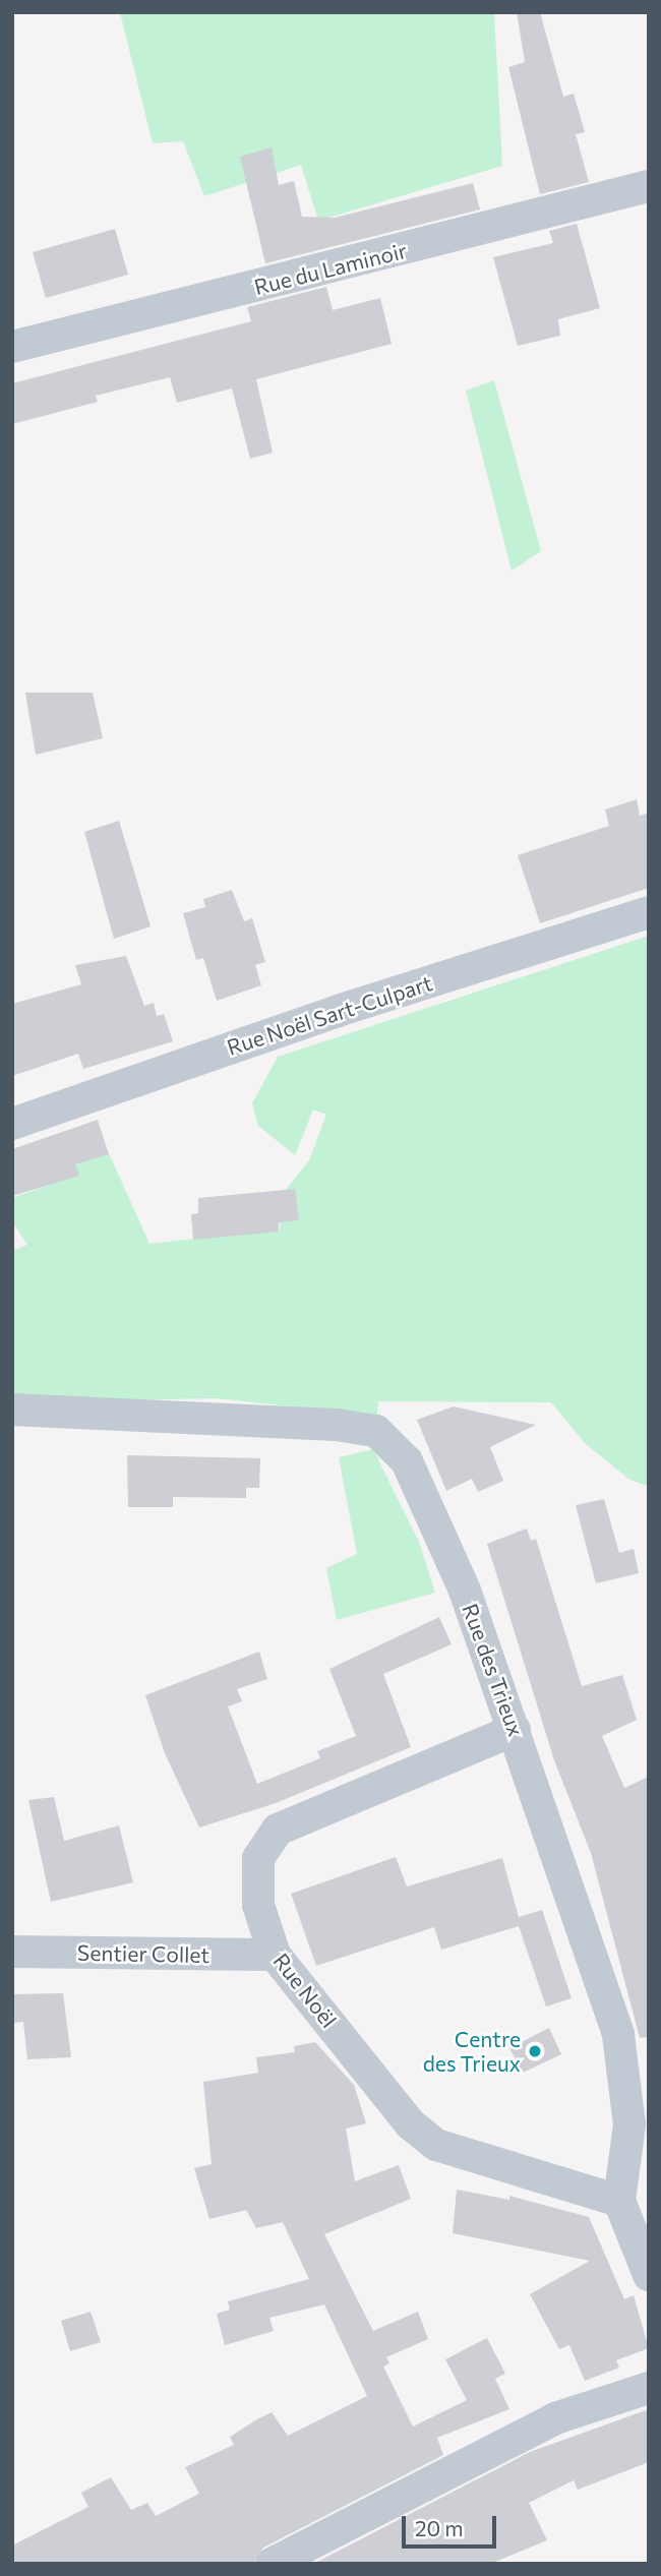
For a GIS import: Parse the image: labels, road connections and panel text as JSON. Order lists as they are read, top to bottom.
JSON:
{
  "streets": {
    "street": [
      "Rue du Laminoir",
      "Rue Noël Sart-Culpart",
      "Rue des Trieux",
      "Sentier Collet",
      "Rue Noël"
    ]
  },
  "crossings": [
    ["Rue des Trieux", "Rue Noël"],
    ["Sentier Collet", "Rue Noël"]
  ],
  "places": ["Centre des Trieux"],
  "scale_bar": "20 m"
}
